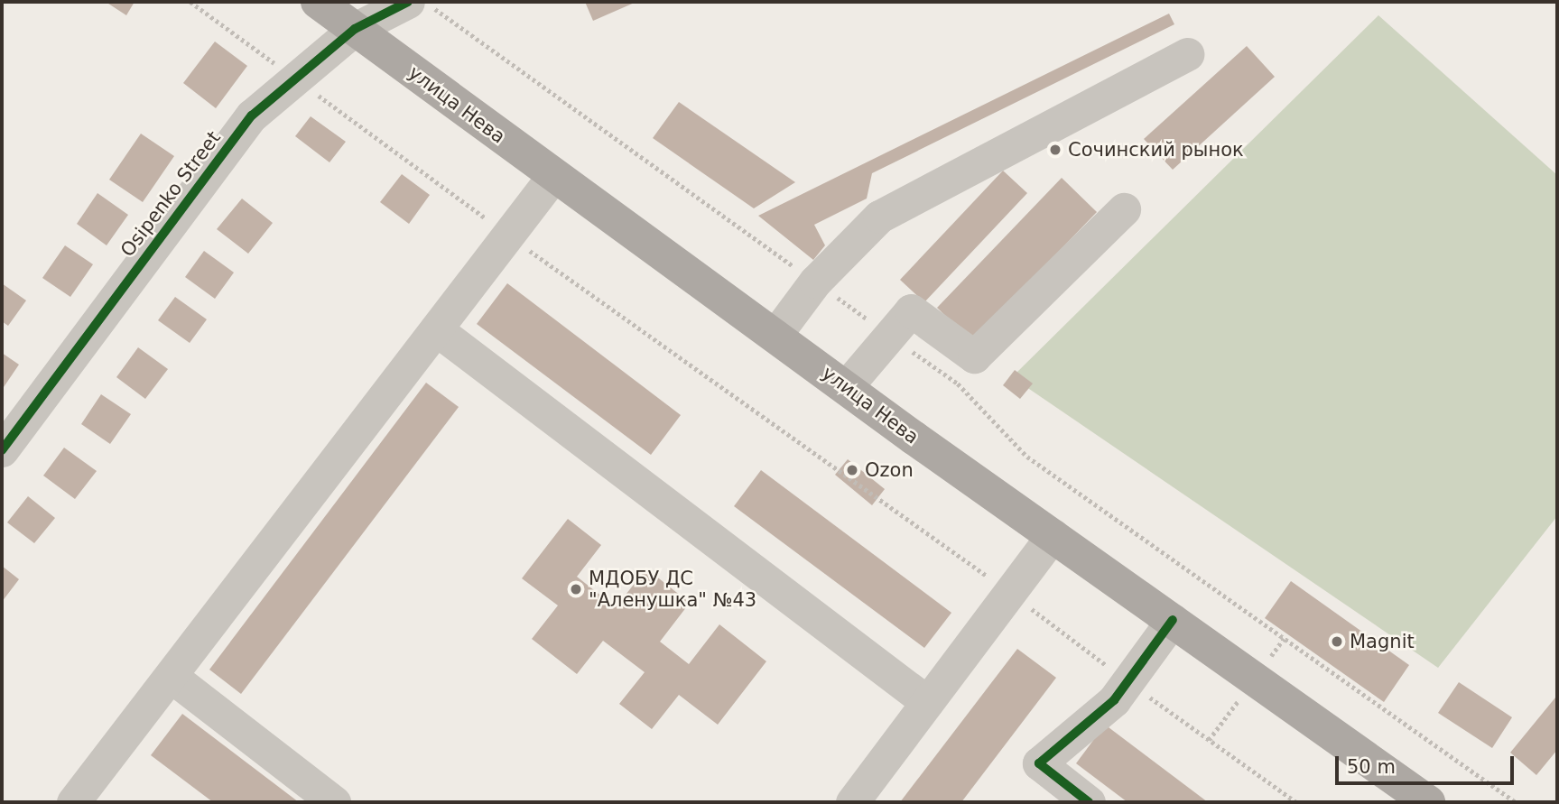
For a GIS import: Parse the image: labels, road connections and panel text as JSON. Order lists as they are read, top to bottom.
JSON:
{
  "streets": {
    "main road": ["улица Нева"],
    "street": ["Osipenko Street"]
  },
  "crossings": [
    ["улица Нева", "Osipenko Street"]
  ],
  "places": [
    "Сочинский рынок",
    "Ozon",
    "МДОБУ ДС \"Аленушка\" №43",
    "Magnit"
  ],
  "scale_bar": "50 m"
}
